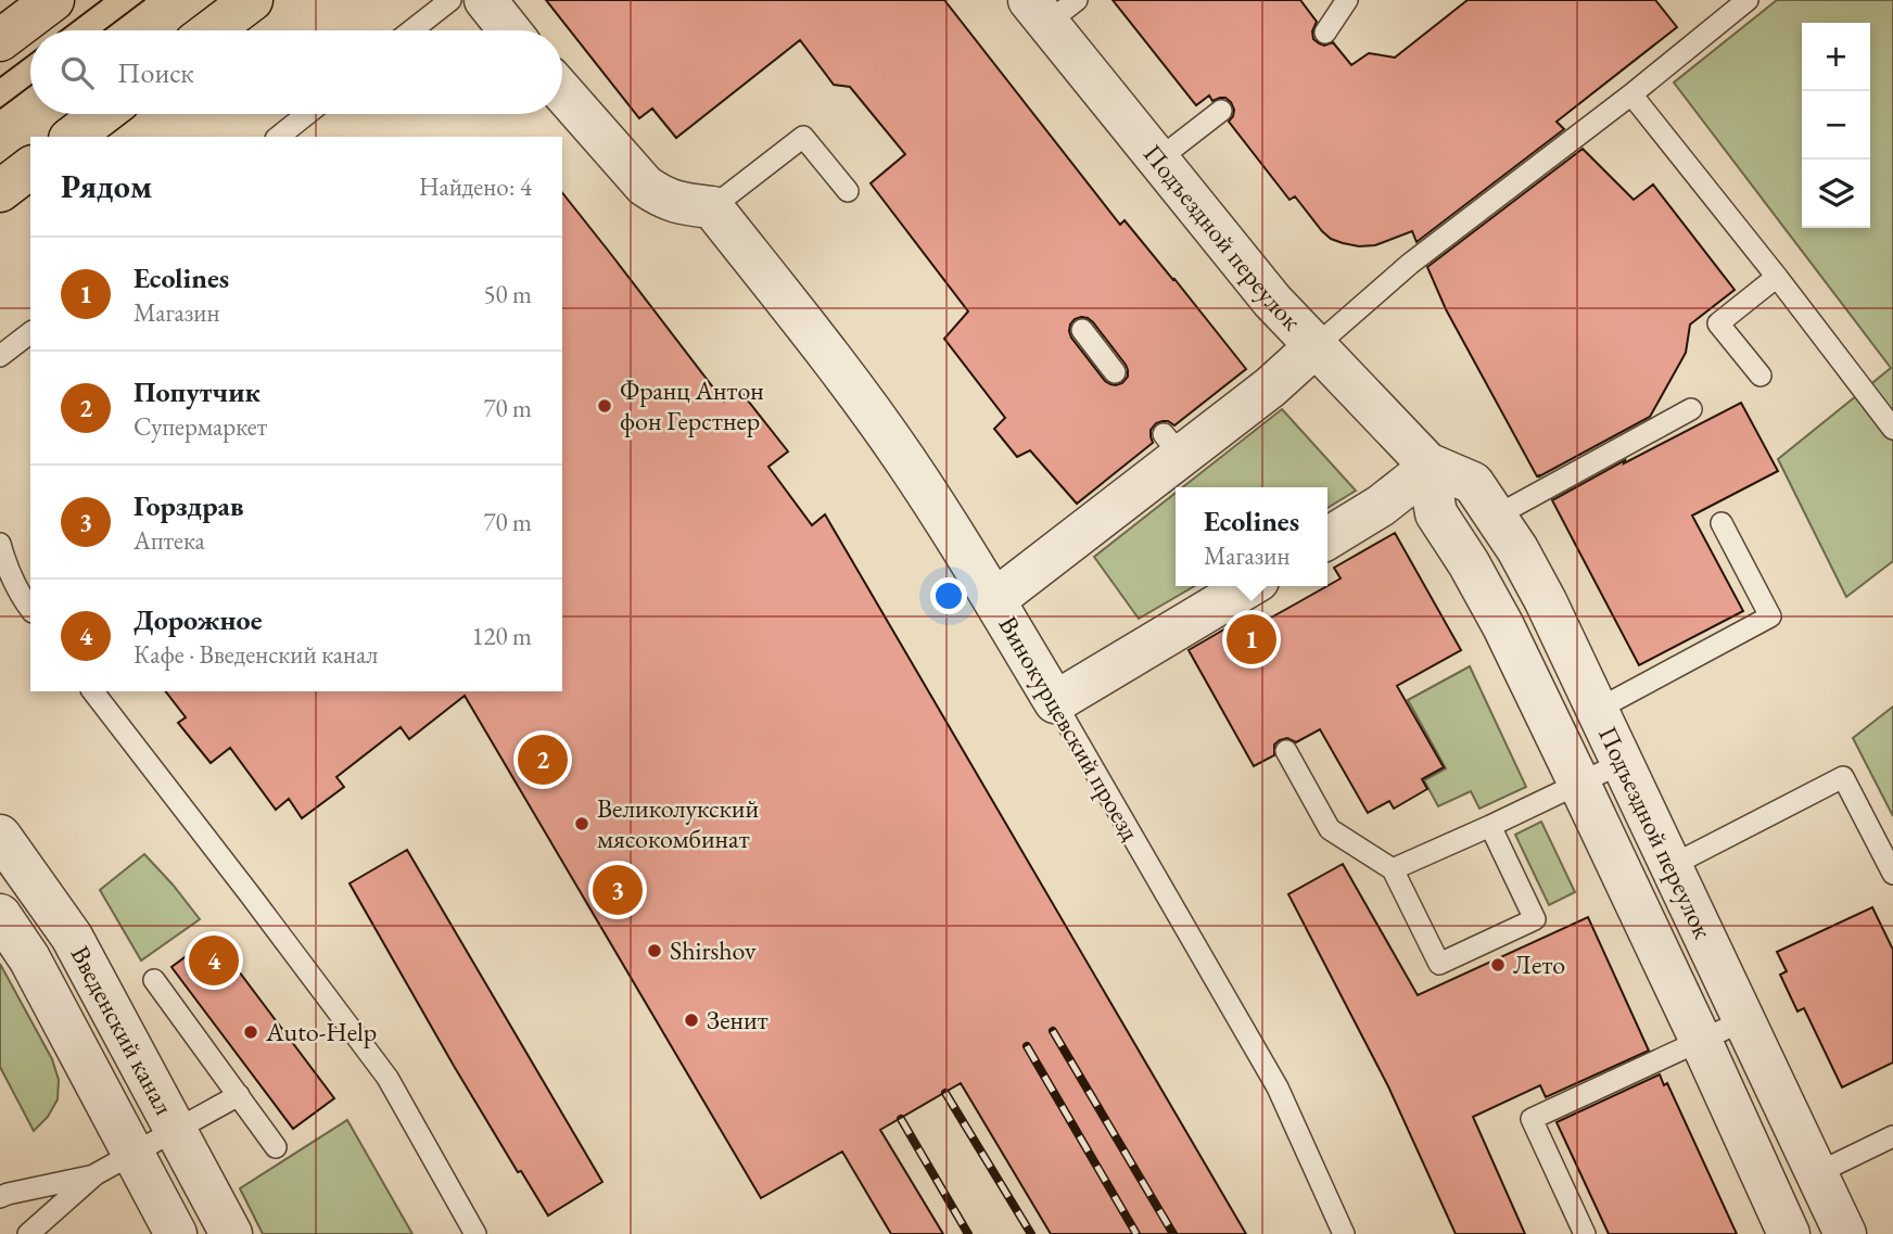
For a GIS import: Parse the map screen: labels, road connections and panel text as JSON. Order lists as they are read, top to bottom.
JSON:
{
  "streets": {
    "street": ["Подъездной переулок", "Винокурцевский проезд", "Введенский канал"]
  },
  "places": [
    "Франц Антон фон Герстнер",
    "Великолукский мясокомбинат",
    "Shirshov",
    "Лето",
    "Зенит",
    "Auto-Help"
  ],
  "page": {
    "map_buttons": ["+", "−"],
    "search": "Поиск",
    "heading": ["Рядом", "Найдено: 4"],
    "list": [
      {
        "mark": "1",
        "name": "Ecolines",
        "note": "Магазин",
        "value": "50 m"
      },
      {
        "mark": "2",
        "name": "Попутчик",
        "note": "Супермаркет",
        "value": "70 m"
      },
      {
        "mark": "3",
        "name": "Горздрав",
        "note": "Аптека",
        "value": "70 m"
      },
      {
        "mark": "4",
        "name": "Дорожное",
        "note": "Кафе · Введенский канал",
        "value": "120 m"
      }
    ],
    "popup": ["Ecolines", "Магазин"],
    "pins": [
      "1",
      "2",
      "3",
      "4"
    ]
  }
}
